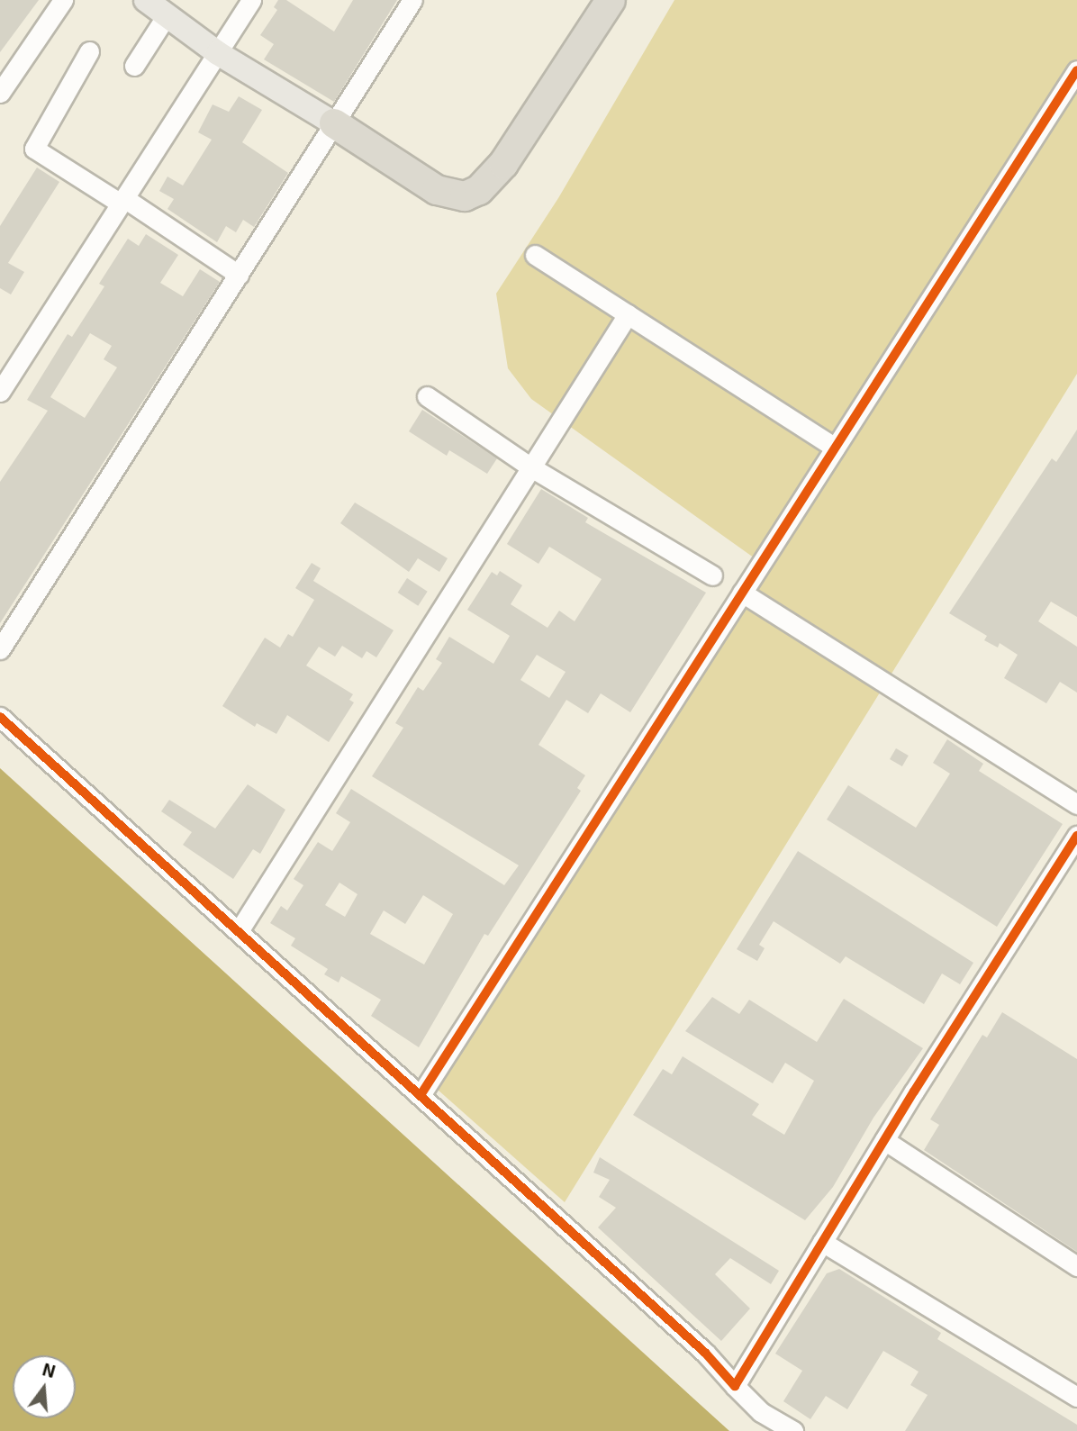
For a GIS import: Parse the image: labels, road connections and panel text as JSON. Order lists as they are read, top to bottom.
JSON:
{
  "north": "top"
}
